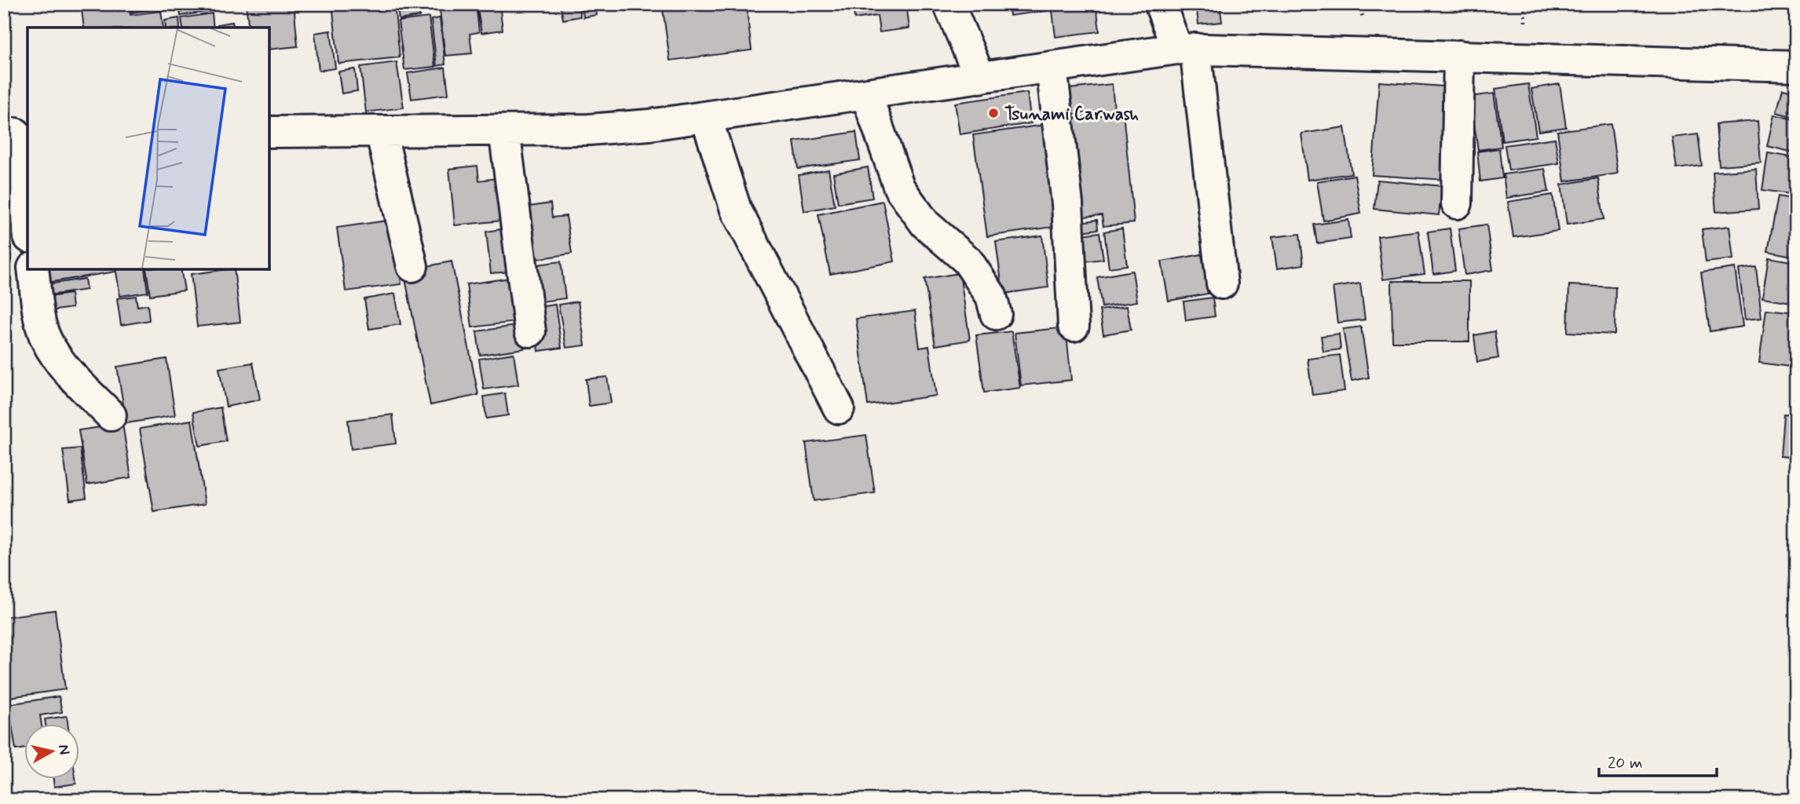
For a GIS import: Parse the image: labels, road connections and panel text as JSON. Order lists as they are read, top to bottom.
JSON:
{
  "places": ["Tsunami Carwash"],
  "scale_bar": "20 m",
  "north": "right"
}
